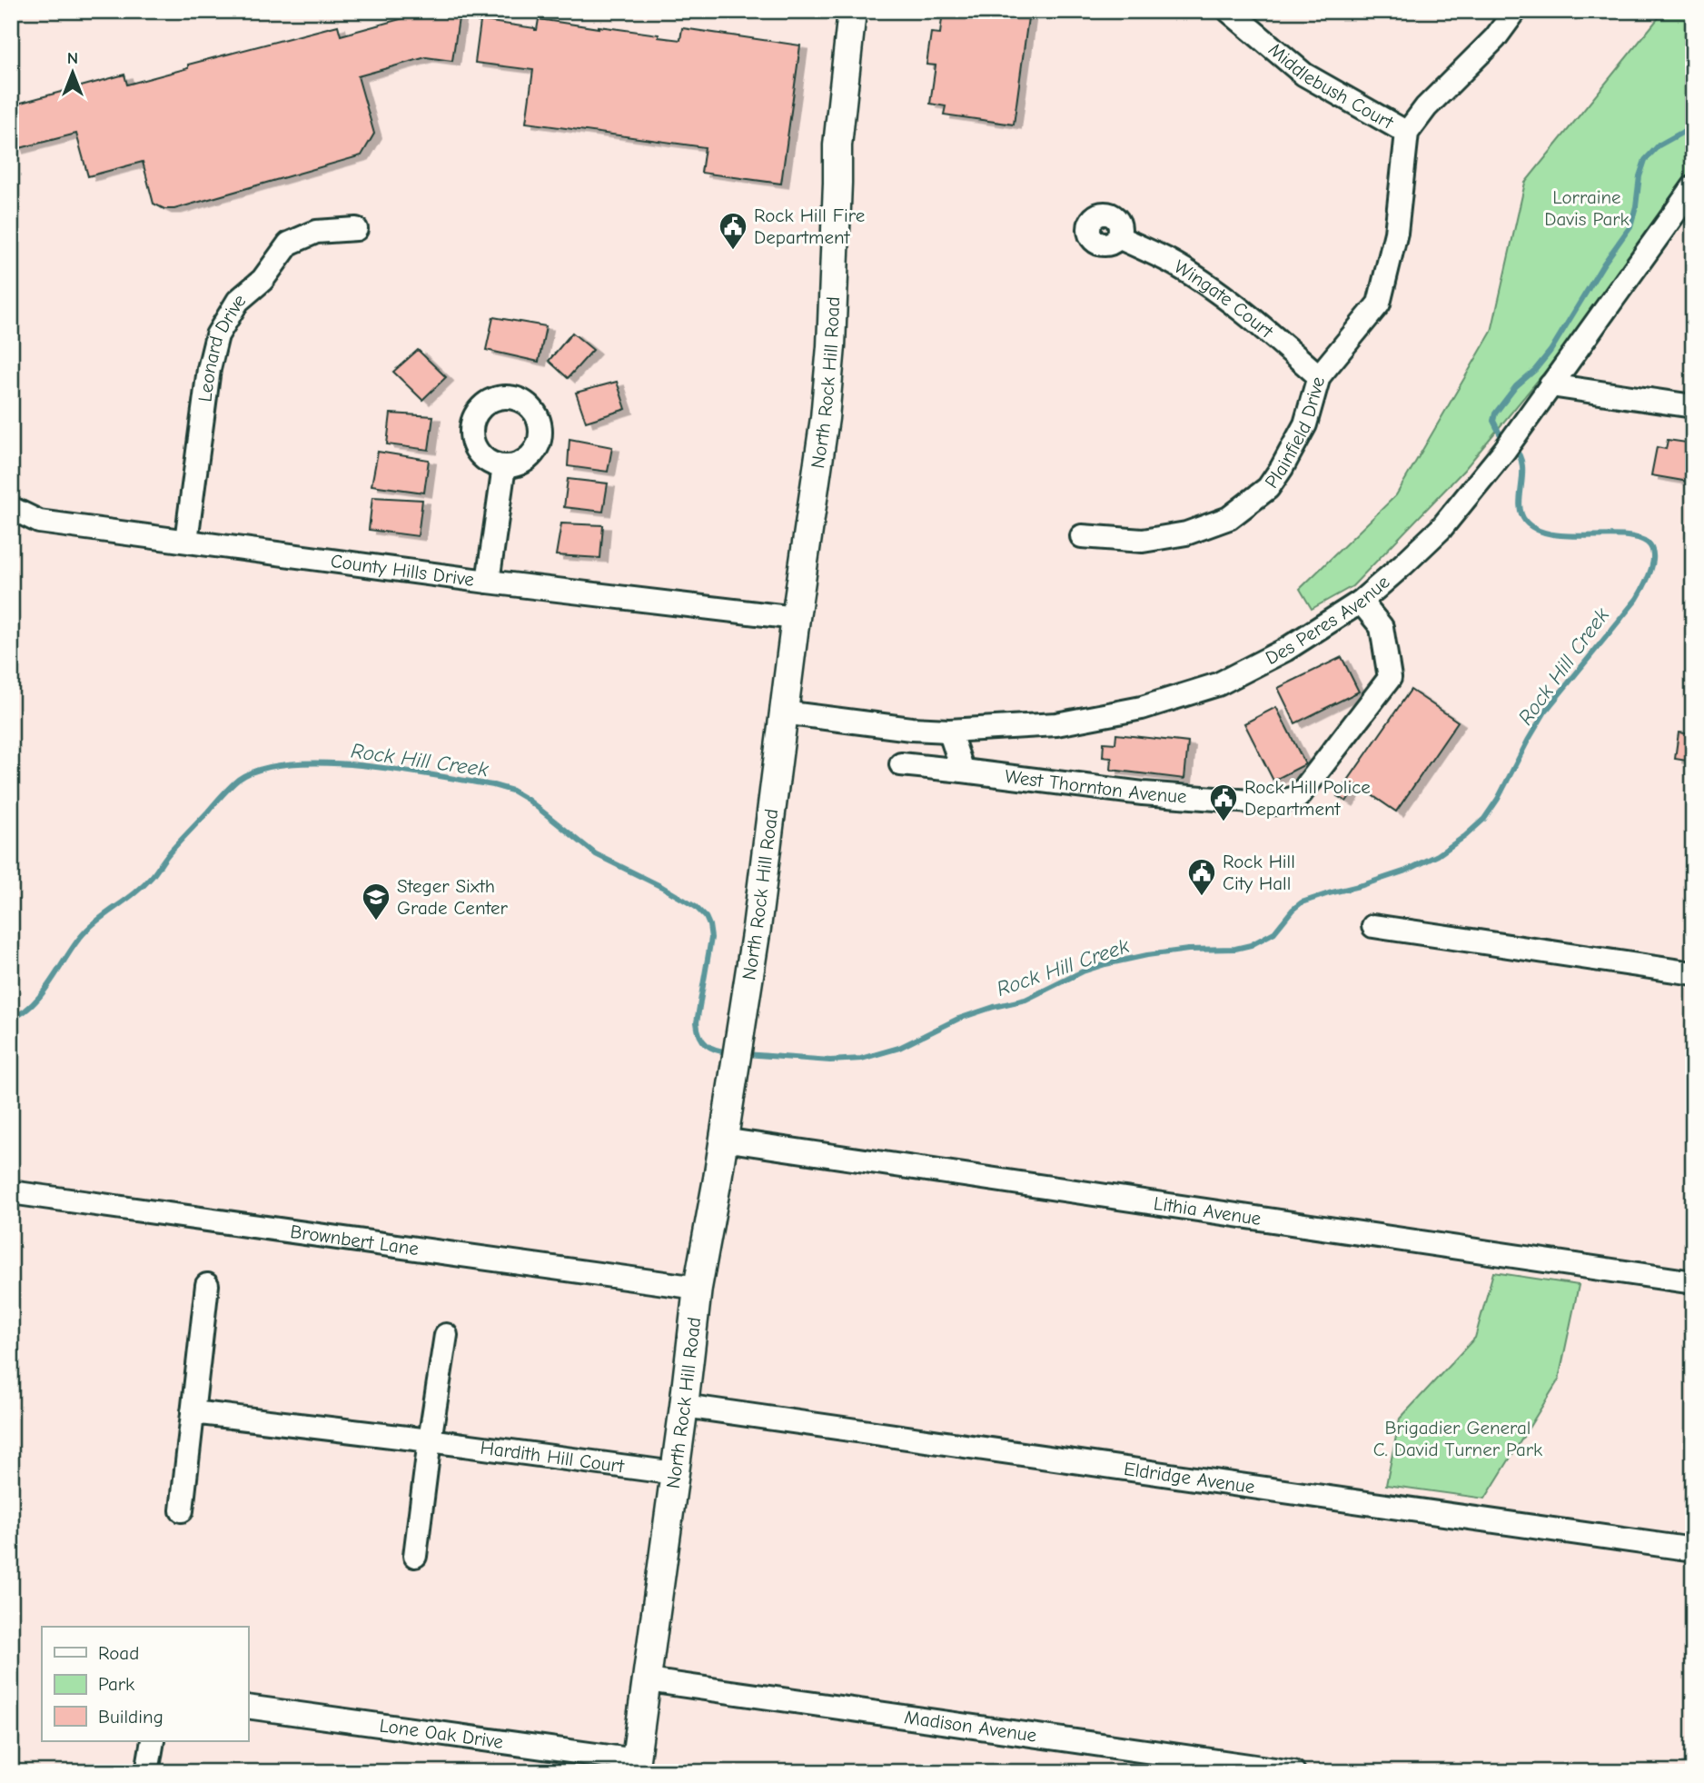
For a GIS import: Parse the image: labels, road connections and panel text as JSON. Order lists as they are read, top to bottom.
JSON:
{
  "streets": {
    "street": [
      "Middlebush Court",
      "Wingate Court",
      "Leonard Drive",
      "North Rock Hill Road",
      "Plainfield Drive",
      "County Hills Drive",
      "Des Peres Avenue",
      "West Thornton Avenue",
      "Lithia Avenue",
      "Brownbert Lane",
      "Hardith Hill Court",
      "Eldridge Avenue",
      "Madison Avenue",
      "Lone Oak Drive"
    ]
  },
  "crossings": [
    ["Middlebush Court", "Plainfield Drive"],
    ["Wingate Court", "Plainfield Drive"],
    ["Leonard Drive", "County Hills Drive"],
    ["North Rock Hill Road", "County Hills Drive"],
    ["North Rock Hill Road", "Des Peres Avenue"],
    ["North Rock Hill Road", "Lithia Avenue"],
    ["North Rock Hill Road", "Brownbert Lane"],
    ["North Rock Hill Road", "Hardith Hill Court"],
    ["North Rock Hill Road", "Eldridge Avenue"],
    ["North Rock Hill Road", "Madison Avenue"],
    ["North Rock Hill Road", "Lone Oak Drive"],
    ["Des Peres Avenue", "West Thornton Avenue"]
  ],
  "water": ["Rock Hill Creek"],
  "parks": ["Lorraine Davis Park", "Brigadier General C. David Turner Park"],
  "places": {
    "public building": ["Rock Hill Fire Department", "Rock Hill Police Department", "Rock Hill City Hall"],
    "school or university": ["Steger Sixth Grade Center"]
  },
  "legend": ["Road", "Park", "Building"],
  "north": "top"
}
